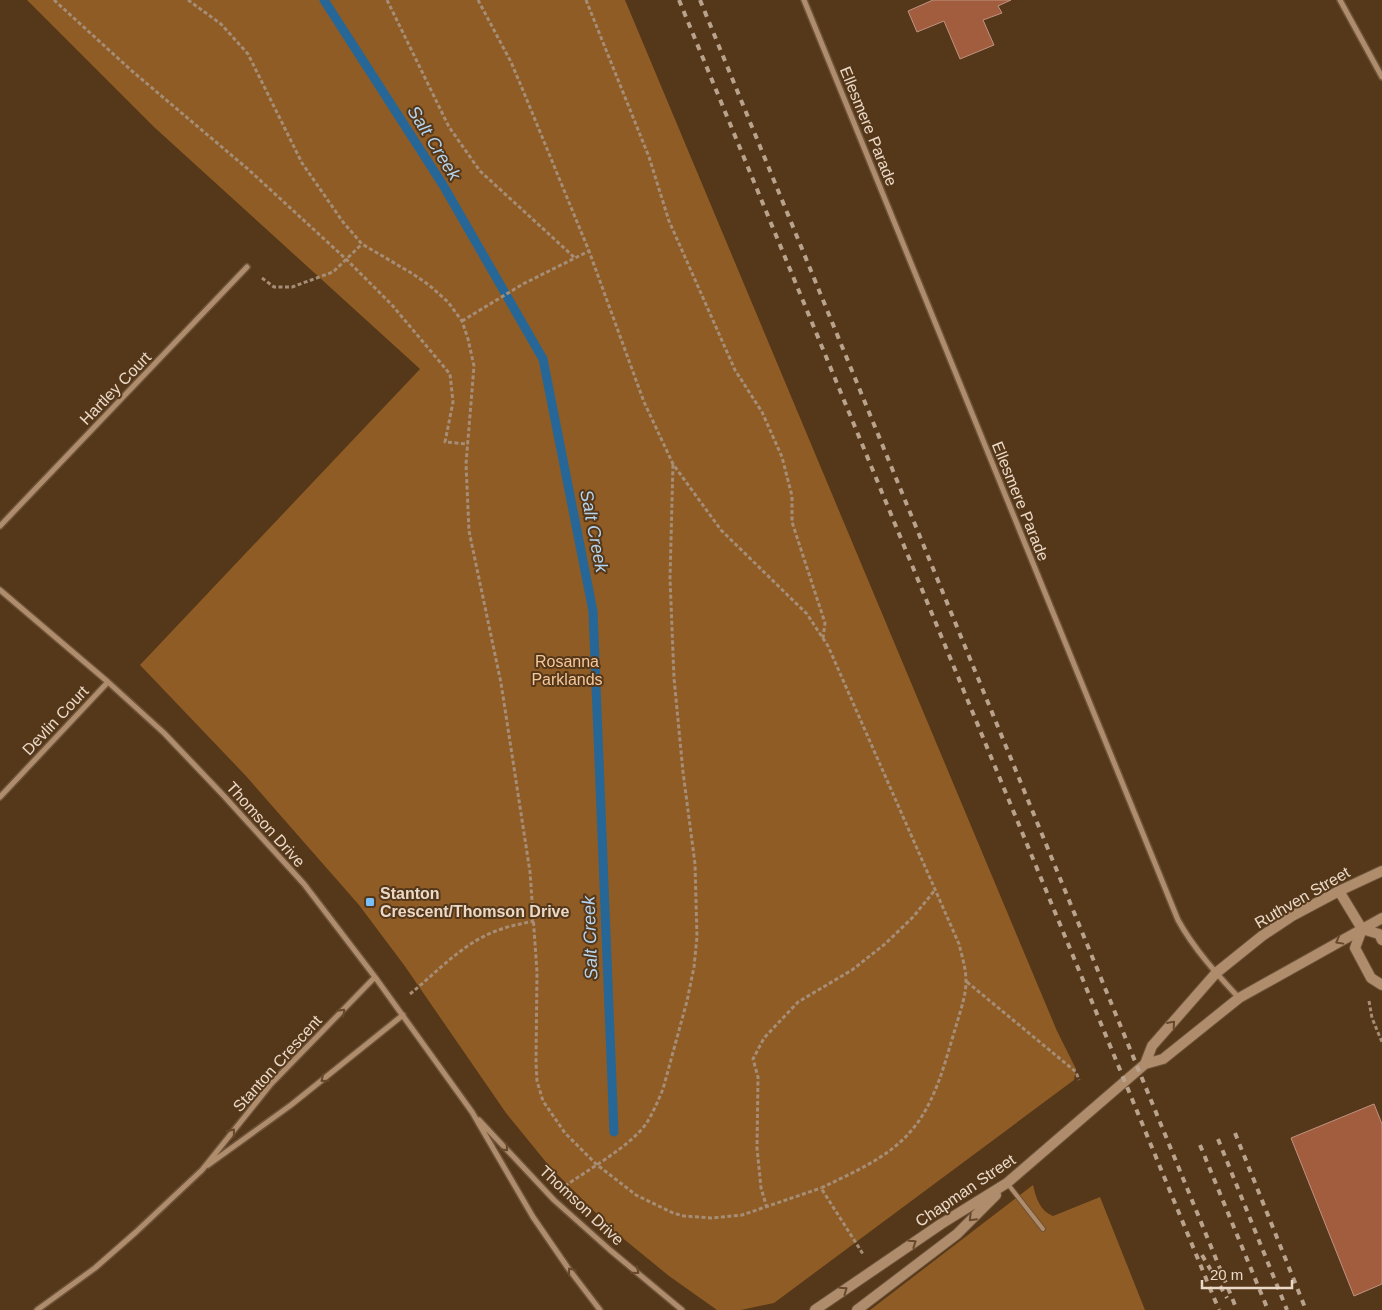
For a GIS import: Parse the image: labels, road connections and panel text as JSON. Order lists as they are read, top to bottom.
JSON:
{
  "streets": {
    "street": [
      "Ellesmere Parade",
      "Hartley Court",
      "Devlin Court",
      "Thomson Drive",
      "Ruthven Street",
      "Stanton Crescent",
      "Chapman Street"
    ]
  },
  "crossings": [
    ["Ellesmere Parade", "Ruthven Street"],
    ["Ellesmere Parade", "Chapman Street"],
    ["Devlin Court", "Thomson Drive"],
    ["Thomson Drive", "Stanton Crescent"],
    ["Ruthven Street", "Chapman Street"]
  ],
  "water": ["Salt Creek"],
  "parks": ["Rosanna Parklands"],
  "places": {
    "transit": ["Stanton Crescent/Thomson Drive"]
  },
  "scale_bar": "20 m"
}
